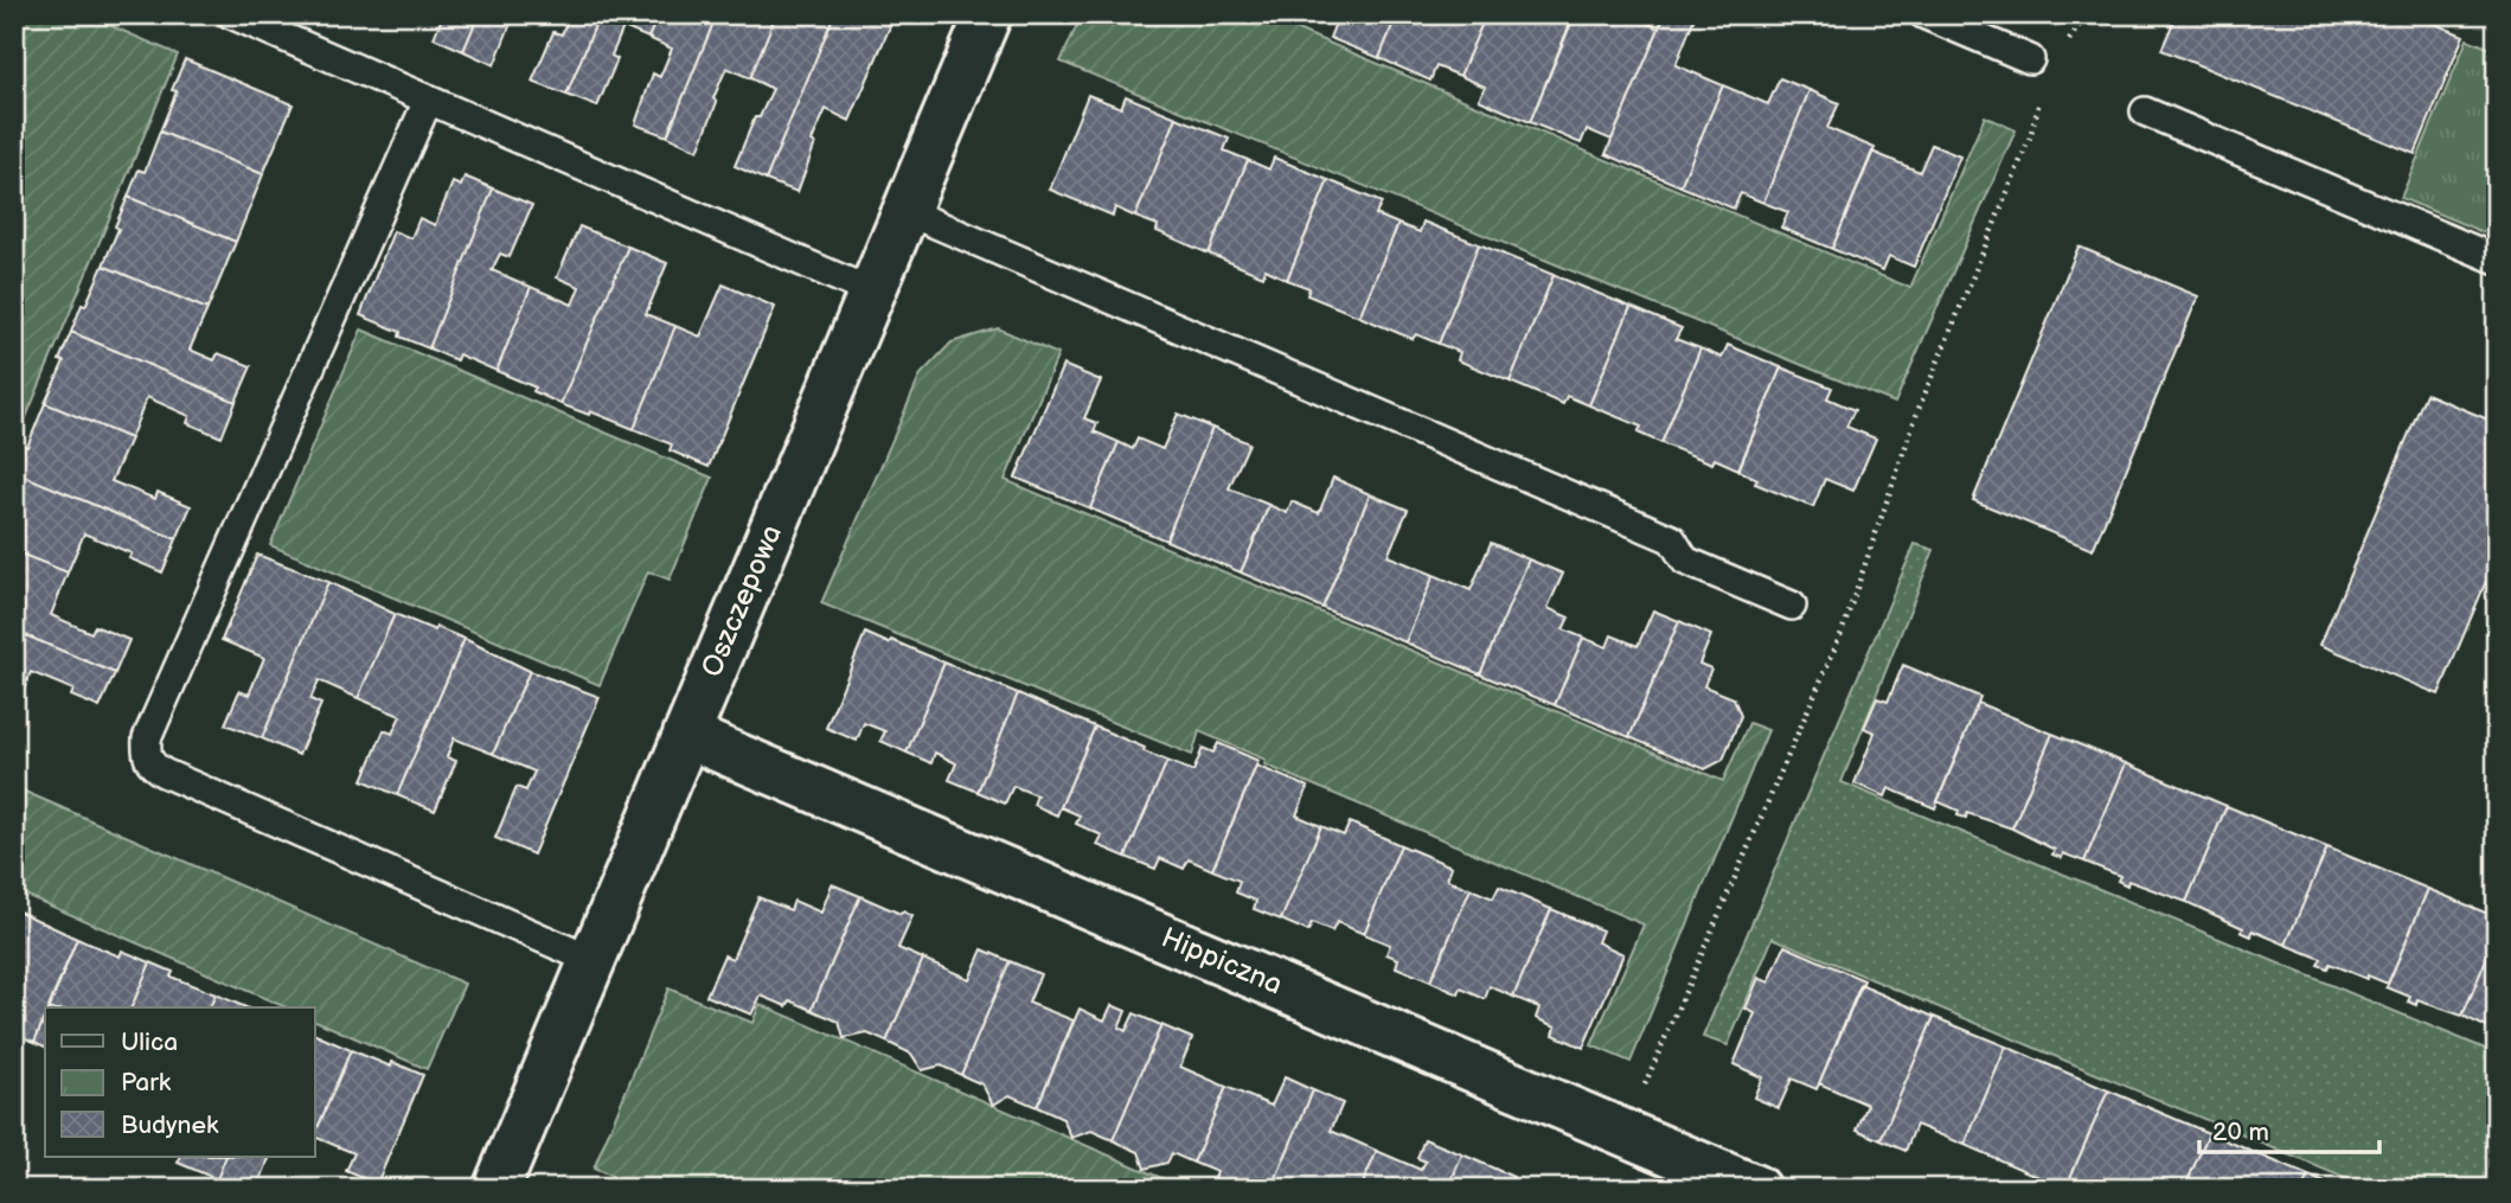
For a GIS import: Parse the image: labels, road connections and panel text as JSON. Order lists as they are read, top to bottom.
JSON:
{
  "streets": {
    "street": ["Oszczepowa", "Hippiczna"]
  },
  "crossings": [
    ["Oszczepowa", "Hippiczna"]
  ],
  "legend": ["Ulica", "Park", "Budynek"],
  "scale_bar": "20 m"
}
